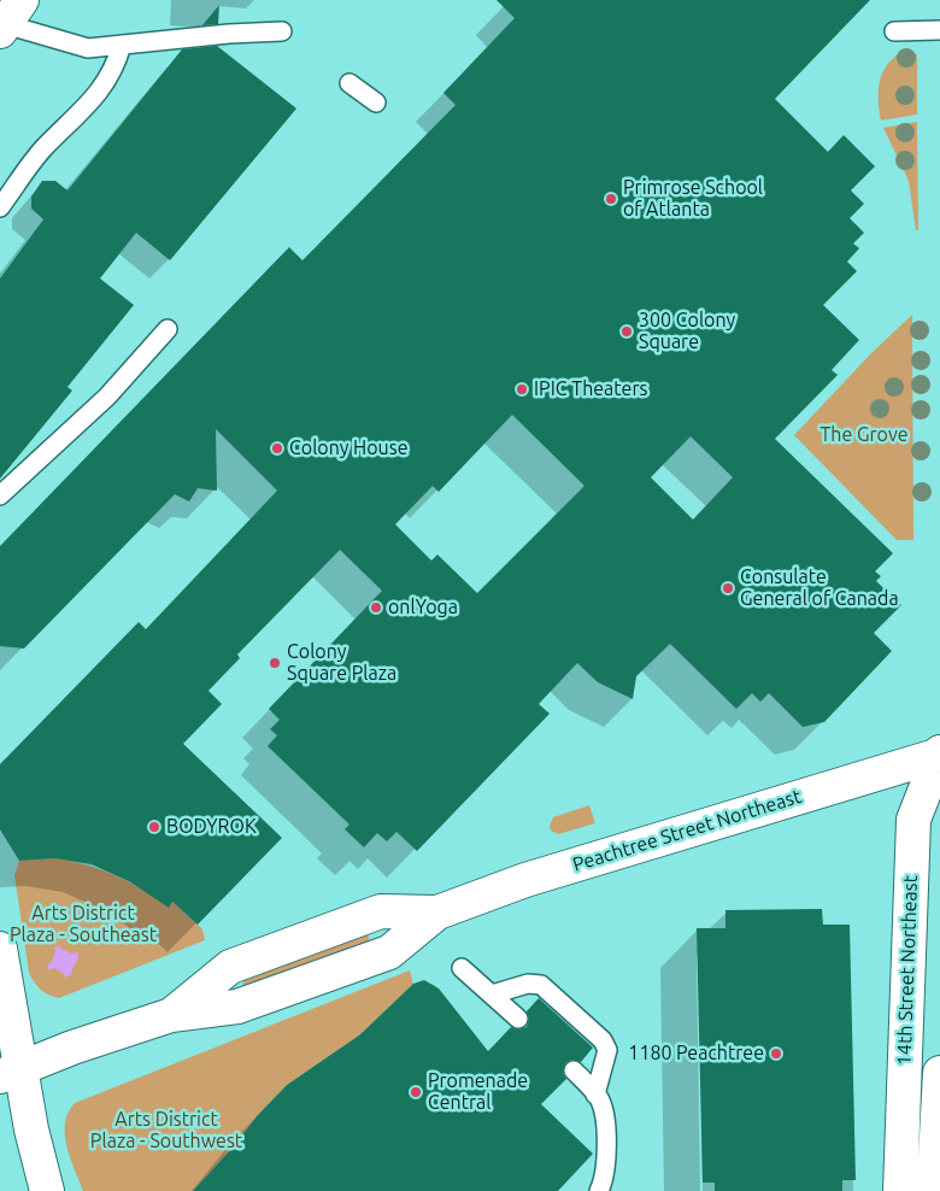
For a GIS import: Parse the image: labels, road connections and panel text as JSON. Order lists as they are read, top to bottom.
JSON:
{
  "streets": {
    "main road": ["Peachtree Street Northeast", "14th Street Northeast"]
  },
  "crossings": [
    ["Peachtree Street Northeast", "14th Street Northeast"]
  ],
  "parks": ["The Grove", "Arts District Plaza - Southeast", "Arts District Plaza - Southwest"],
  "places": [
    "Primrose School of Atlanta",
    "300 Colony Square",
    "IPIC Theaters",
    "Colony House",
    "Consulate General of Canada",
    "onlYoga",
    "Colony Square Plaza",
    "BODYROK",
    "1180 Peachtree",
    "Promenade Central"
  ]
}
